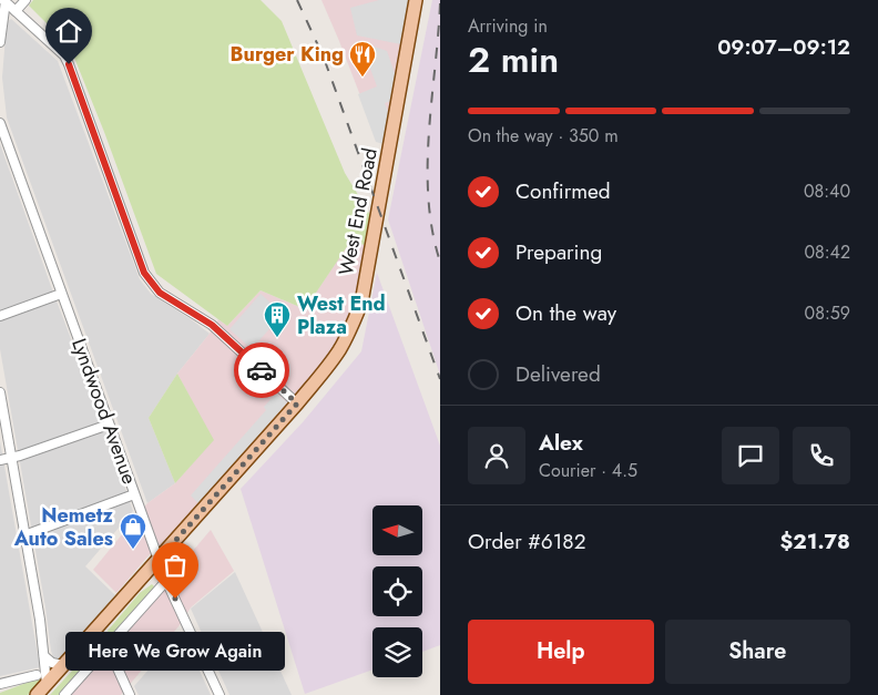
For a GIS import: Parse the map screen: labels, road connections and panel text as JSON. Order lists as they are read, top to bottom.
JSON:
{
  "streets": {
    "main road": ["West End Road"],
    "street": ["Lyndwood Avenue"]
  },
  "crossings": [
    ["West End Road", "Lyndwood Avenue"]
  ],
  "places": {
    "restaurant": ["Burger King"],
    "building": ["West End Plaza"],
    "shop": ["Nemetz Auto Sales"],
    "other": ["Here We Grow Again"]
  },
  "north": "left",
  "page": {
    "heading": ["2 min", "Arriving in", "09:07–09:12"],
    "panel": [
      "Alex",
      "Courier · 4.5",
      "Order #6182",
      "$21.78"
    ],
    "bar": "On the way · 350 m",
    "list": [
      ["Confirmed", "08:40"],
      ["Preparing", "08:42"],
      ["On the way", "08:59"],
      "Delivered"
    ],
    "buttons": ["Help", "Share"],
    "bubble": "Here We Grow Again"
  }
}
